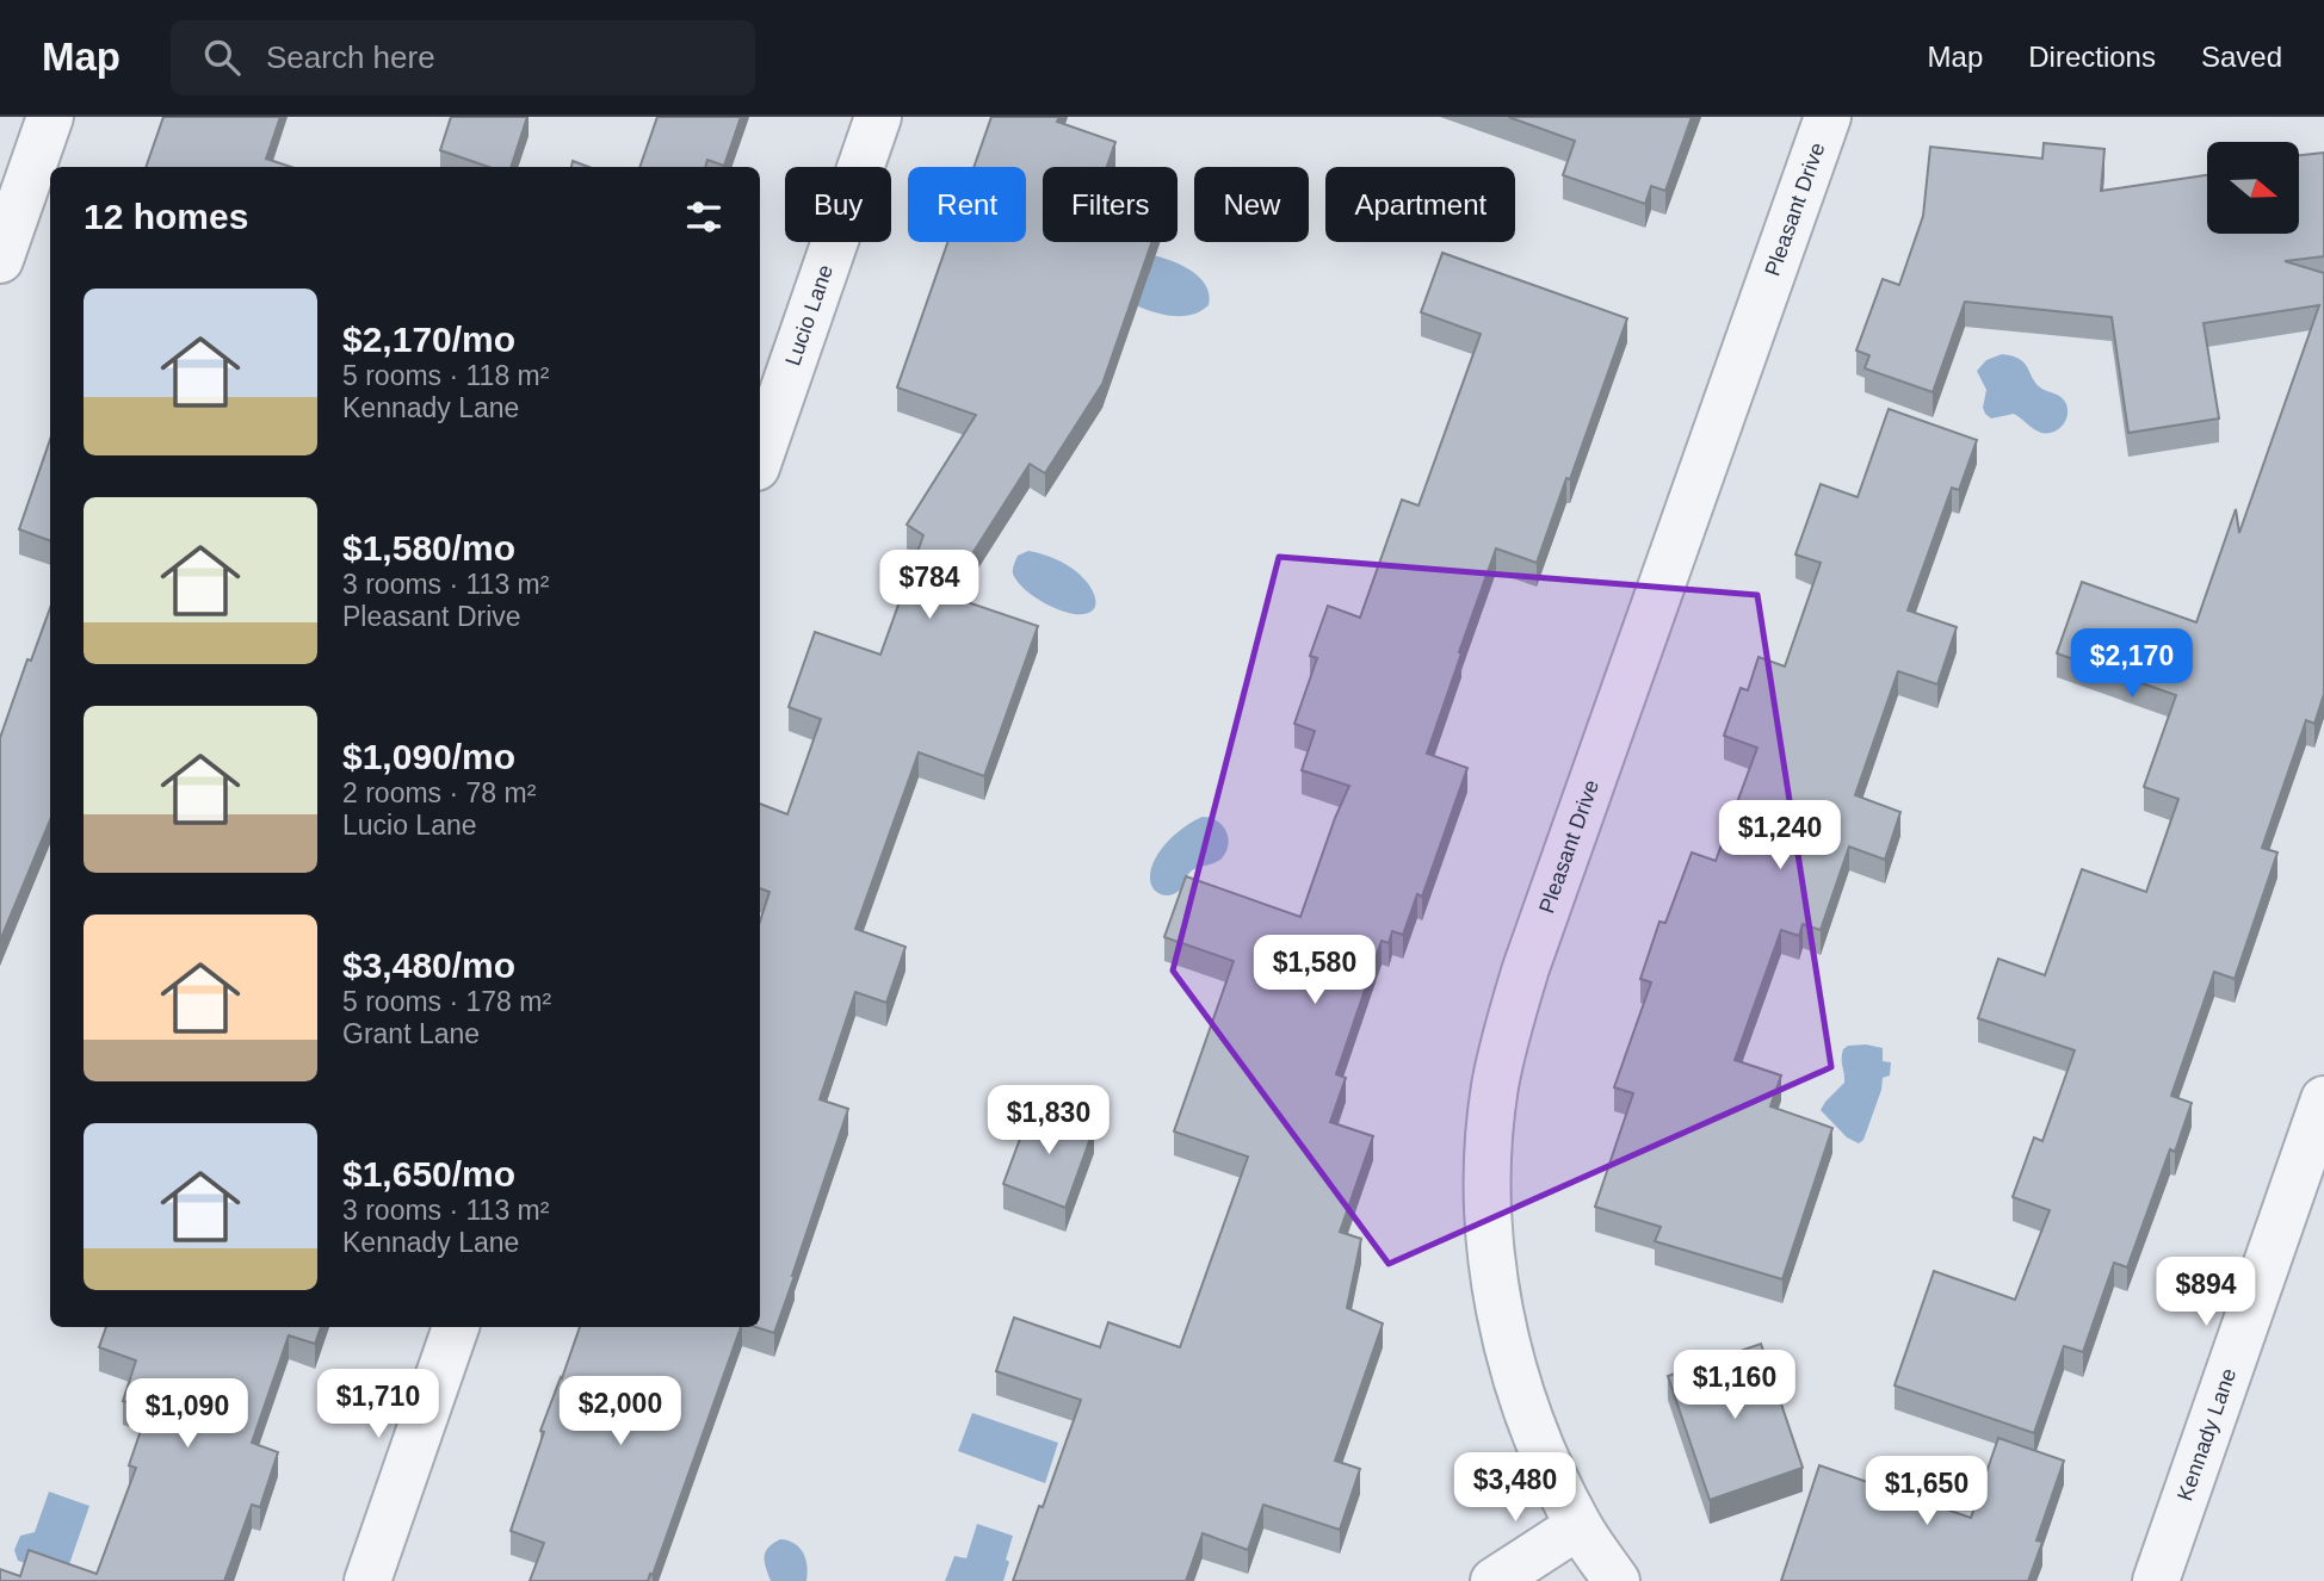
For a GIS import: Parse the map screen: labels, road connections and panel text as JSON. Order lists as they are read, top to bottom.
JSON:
{
  "streets": {
    "street": ["Pleasant Drive", "Lucio Lane", "Kennady Lane"]
  },
  "north": "right",
  "page": {
    "header": "Map",
    "search": "Search here",
    "nav": ["Map", "Directions", "Saved"],
    "chip": [
      "Buy",
      "Rent",
      "Filters",
      "New",
      "Apartment"
    ],
    "heading": "12 homes",
    "list": [
      {
        "name": "$2,170/mo",
        "note": "5 rooms · 118 m² · Kennady Lane"
      },
      {
        "name": "$1,580/mo",
        "note": "3 rooms · 113 m² · Pleasant Drive"
      },
      {
        "name": "$1,090/mo",
        "note": "2 rooms · 78 m² · Lucio Lane"
      },
      {
        "name": "$3,480/mo",
        "note": "5 rooms · 178 m² · Grant Lane"
      },
      {
        "name": "$1,650/mo",
        "note": "3 rooms · 113 m² · Kennady Lane"
      }
    ],
    "price": [
      "$784",
      "$2,170",
      "$1,240",
      "$1,580",
      "$1,830",
      "$894",
      "$1,160",
      "$1,710",
      "$2,000",
      "$1,090",
      "$3,480",
      "$1,650"
    ]
  }
}
